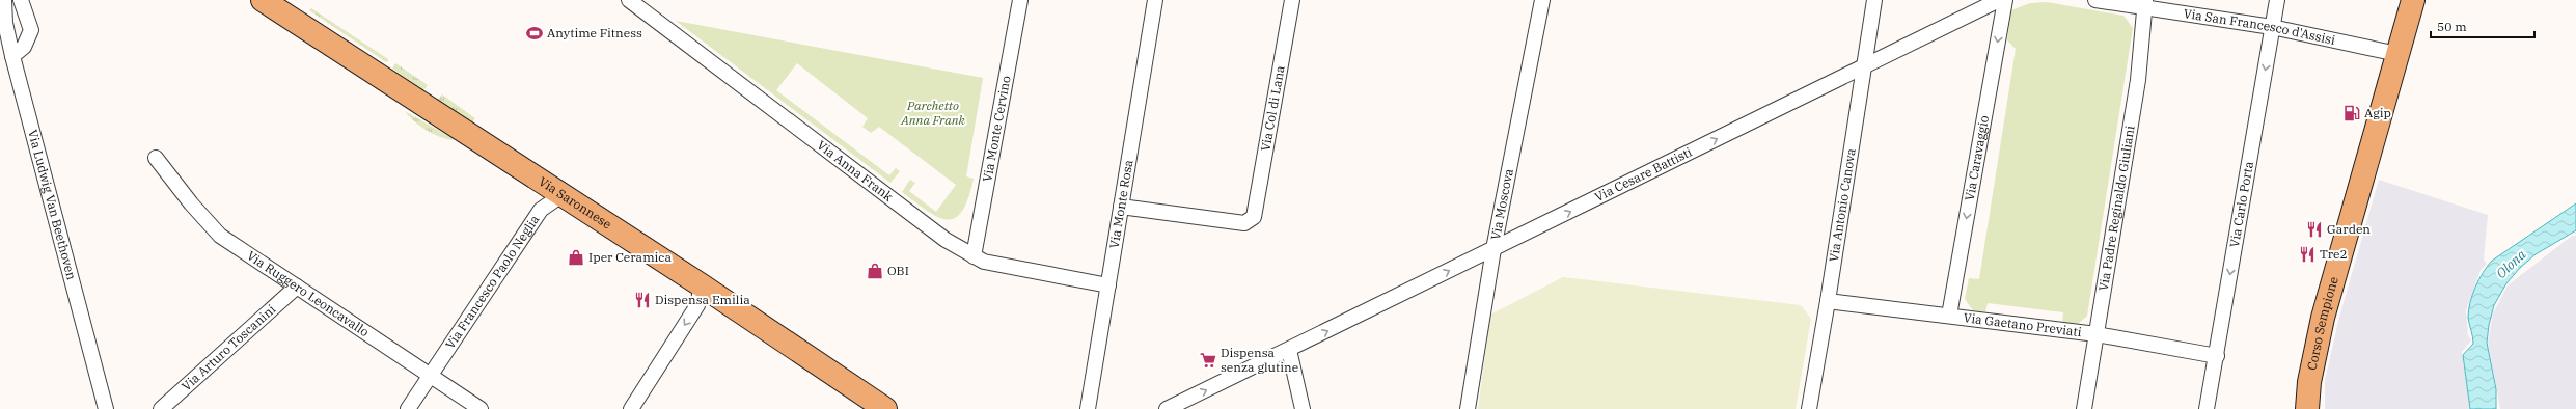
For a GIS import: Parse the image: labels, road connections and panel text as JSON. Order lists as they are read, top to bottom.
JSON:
{
  "streets": {
    "main road": ["Via Saronnese", "Corso Sempione"],
    "street": [
      "Via San Francesco d'Assisi",
      "Via Col di Lana",
      "Via Monte Cervino",
      "Via Caravaggio",
      "Via Anna Frank",
      "Via Cesare Battisti",
      "Via Moscova",
      "Via Monte Rosa",
      "Via Antonio Canova",
      "Via Carlo Porta",
      "Via Ludwig Van Beethoven",
      "Via Padre Reginaldo Giuliani",
      "Via Francesco Paolo Neglia",
      "Via Ruggero Leoncavallo",
      "Via Gaetano Previati",
      "Via Arturo Toscanini"
    ]
  },
  "crossings": [
    ["Via San Francesco d'Assisi", "Via Carlo Porta"],
    ["Via San Francesco d'Assisi", "Via Padre Reginaldo Giuliani"],
    ["Via San Francesco d'Assisi", "Corso Sempione"],
    ["Via Col di Lana", "Via Monte Rosa"],
    ["Via Monte Cervino", "Via Anna Frank"],
    ["Via Caravaggio", "Via Gaetano Previati"],
    ["Via Anna Frank", "Via Monte Rosa"],
    ["Via Cesare Battisti", "Via Moscova"],
    ["Via Cesare Battisti", "Via Antonio Canova"],
    ["Via Saronnese", "Via Francesco Paolo Neglia"],
    ["Via Antonio Canova", "Via Gaetano Previati"],
    ["Via Carlo Porta", "Via Gaetano Previati"],
    ["Via Padre Reginaldo Giuliani", "Via Gaetano Previati"],
    ["Via Francesco Paolo Neglia", "Via Ruggero Leoncavallo"],
    ["Via Ruggero Leoncavallo", "Via Arturo Toscanini"]
  ],
  "one_way": ["Via Caravaggio", "Via Cesare Battisti", "Via Carlo Porta"],
  "water": ["Olona"],
  "parks": ["Parchetto Anna Frank"],
  "places": {
    "sports": ["Anytime Fitness"],
    "fuel station": ["Agip"],
    "restaurant": ["Garden", "Tre2", "Dispensa Emilia"],
    "shop": ["Iper Ceramica", "OBI"],
    "supermarket": ["Dispensa senza glutine"]
  },
  "scale_bar": "50 m"
}
